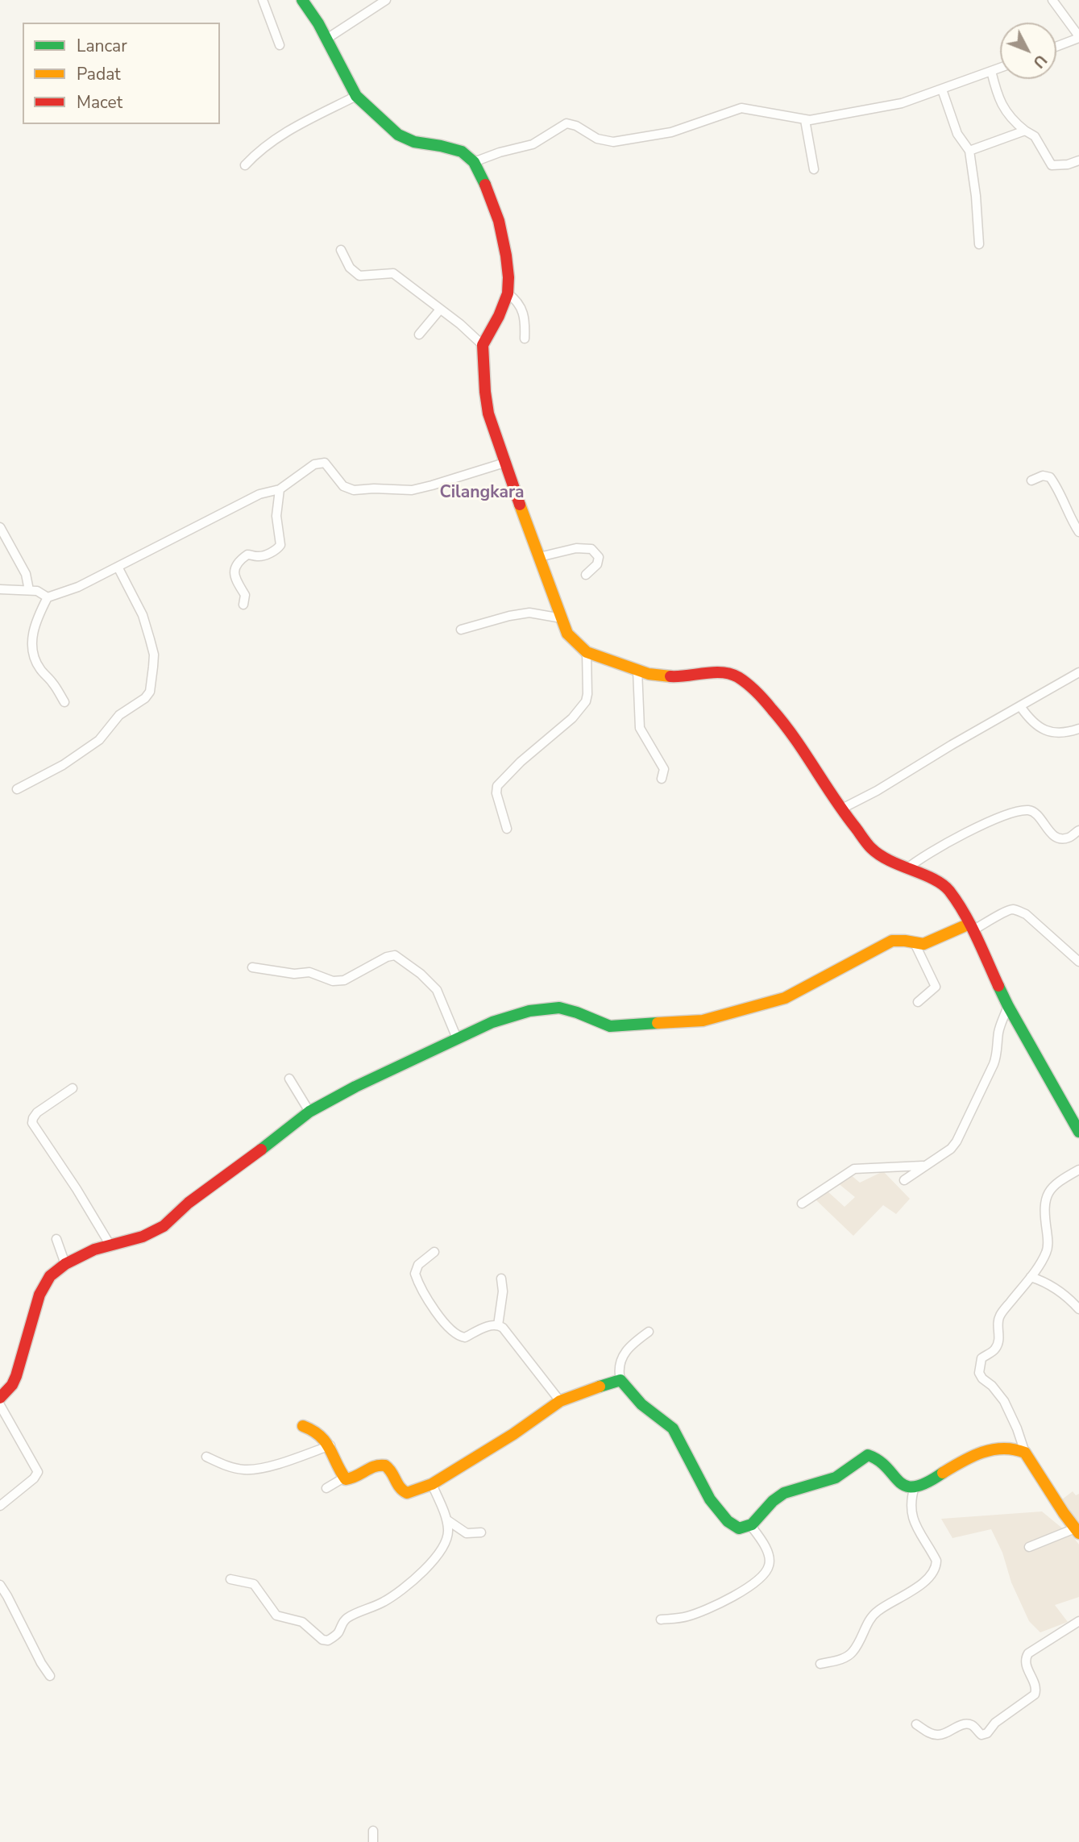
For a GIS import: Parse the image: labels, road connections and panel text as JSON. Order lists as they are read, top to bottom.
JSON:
{
  "districts": ["Cilangkara"],
  "legend": ["Lancar", "Padat", "Macet"],
  "north": "bottom right"
}
